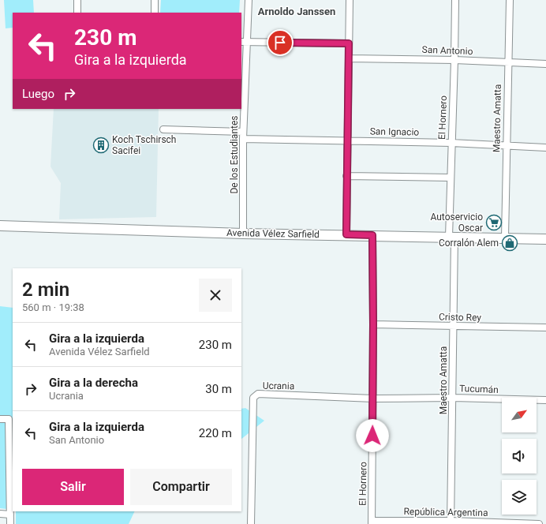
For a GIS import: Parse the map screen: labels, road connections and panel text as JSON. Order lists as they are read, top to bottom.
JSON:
{
  "streets": {
    "main road": ["Avenida Vélez Sarfield"],
    "street": [
      "San Antonio",
      "El Hornero",
      "Maestro Amatta",
      "San Ignacio",
      "De los Estudiantes",
      "Cristo Rey",
      "Ucrania",
      "Tucumán",
      "República Argentina"
    ]
  },
  "crossings": [
    ["San Antonio", "El Hornero"],
    ["San Antonio", "Maestro Amatta"],
    ["El Hornero", "Maestro Amatta"],
    ["El Hornero", "San Ignacio"],
    ["El Hornero", "Avenida Vélez Sarfield"],
    ["El Hornero", "Cristo Rey"],
    ["El Hornero", "Ucrania"],
    ["El Hornero", "Tucumán"],
    ["El Hornero", "República Argentina"],
    ["Maestro Amatta", "San Ignacio"],
    ["Maestro Amatta", "Avenida Vélez Sarfield"],
    ["Maestro Amatta", "Cristo Rey"],
    ["Maestro Amatta", "Tucumán"],
    ["Maestro Amatta", "República Argentina"],
    ["San Ignacio", "De los Estudiantes"],
    ["De los Estudiantes", "Avenida Vélez Sarfield"],
    ["Ucrania", "Tucumán"]
  ],
  "districts": ["Arnoldo Janssen"],
  "places": {
    "building": ["Koch Tschirsch Sacifei"],
    "supermarket": ["Autoservicio Oscar"],
    "shop": ["Corralón Alem"]
  },
  "north": "top right",
  "page": {
    "turn": ["230 m", "Gira a la izquierda"],
    "then": "Luego",
    "heading": ["2 min", "560 m · 19:38"],
    "list": [
      {
        "name": "Gira a la izquierda",
        "note": "Avenida Vélez Sarfield",
        "value": "230 m"
      },
      {
        "name": "Gira a la derecha",
        "note": "Ucrania",
        "value": "30 m"
      },
      {
        "name": "Gira a la izquierda",
        "note": "San Antonio",
        "value": "220 m"
      }
    ],
    "buttons": ["Salir", "Compartir"]
  }
}
